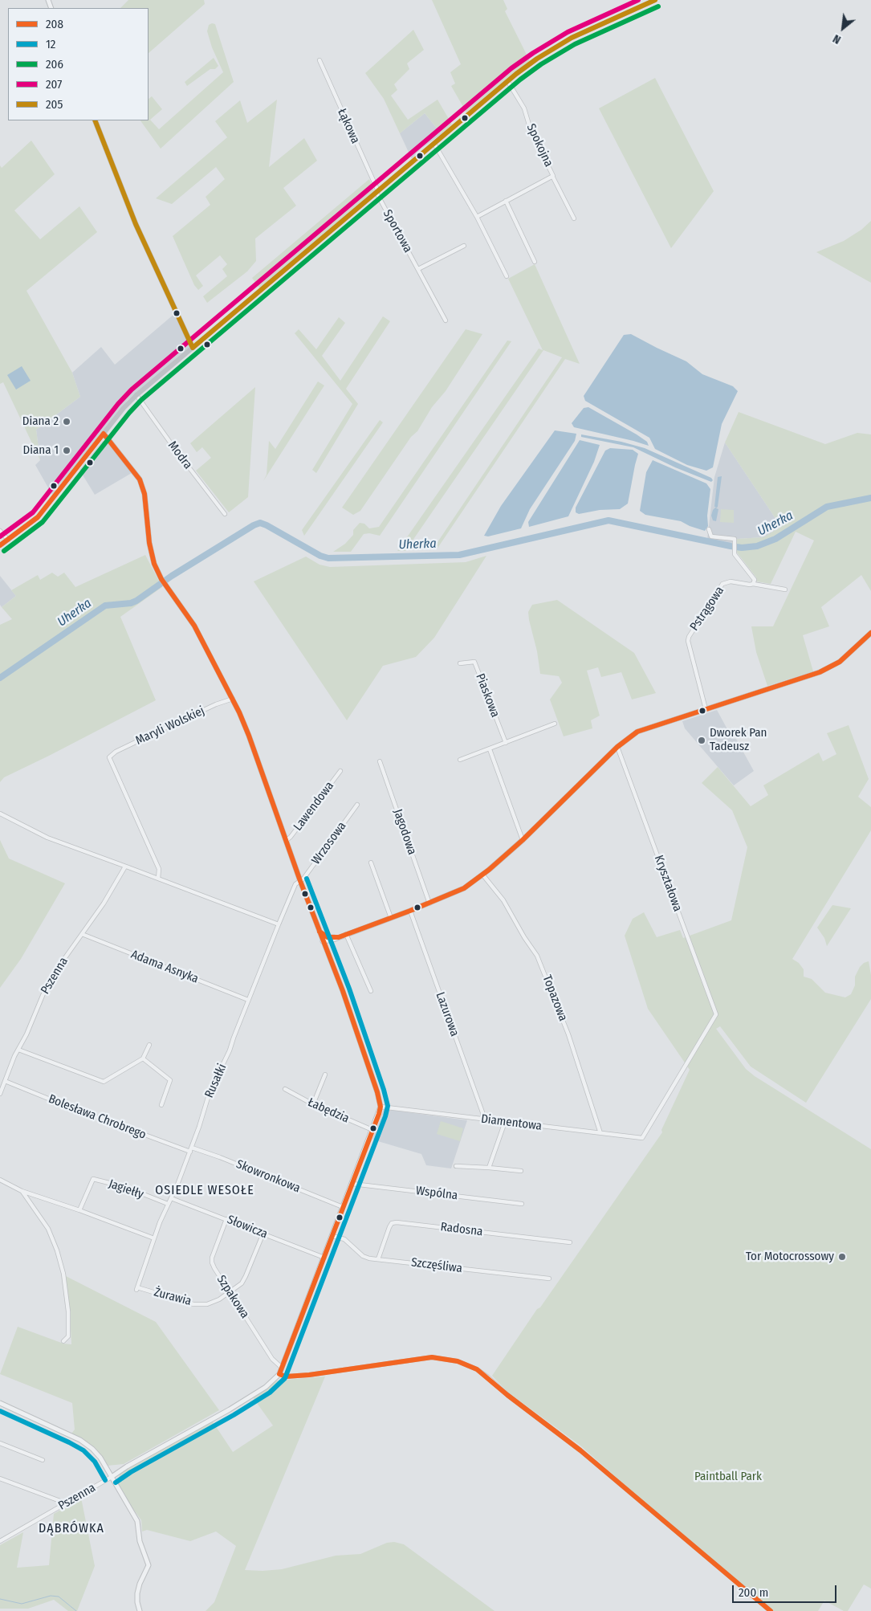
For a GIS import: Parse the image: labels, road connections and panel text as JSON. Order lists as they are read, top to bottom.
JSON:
{
  "streets": {
    "street": [
      "Łąkowa",
      "Spokojna",
      "Sportowa",
      "Modra",
      "Pstrągowa",
      "Piaskowa",
      "Maryli Wolskiej",
      "Lawendowa",
      "Jagodowa",
      "Wrzosowa",
      "Kryształowa",
      "Adama Asnyka",
      "Pszenna",
      "Topazowa",
      "Lazurowa",
      "Rusałki",
      "Łabędzia",
      "Bolesława Chrobrego",
      "Diamentowa",
      "Skowronkowa",
      "Jagiełły",
      "Wspólna",
      "Słowicza",
      "Radosna",
      "Szczęśliwa",
      "Żurawia",
      "Szpakowa"
    ]
  },
  "crossings": [
    ["Łąkowa", "Sportowa"],
    ["Kryształowa", "Diamentowa"],
    ["Adama Asnyka", "Pszenna"],
    ["Adama Asnyka", "Rusałki"],
    ["Pszenna", "Bolesława Chrobrego"],
    ["Topazowa", "Diamentowa"],
    ["Lazurowa", "Diamentowa"],
    ["Rusałki", "Bolesława Chrobrego"],
    ["Rusałki", "Skowronkowa"],
    ["Rusałki", "Jagiełły"],
    ["Rusałki", "Słowicza"],
    ["Rusałki", "Żurawia"],
    ["Słowicza", "Żurawia"],
    ["Słowicza", "Szpakowa"],
    ["Radosna", "Szczęśliwa"],
    ["Żurawia", "Szpakowa"]
  ],
  "districts": ["OSIEDLE WESOŁE", "DĄBRÓWKA"],
  "water": ["Uherka"],
  "parks": ["Paintball Park"],
  "places": [
    "Diana 2",
    "Diana 1",
    "Dworek Pan Tadeusz",
    "Tor Motocrossowy"
  ],
  "lines": [
    "transit line 207",
    "transit line 205",
    "transit line 206",
    "transit line 208",
    "transit line 12"
  ],
  "legend": [
    "208",
    "12",
    "206",
    "207",
    "205"
  ],
  "scale_bar": "200 m",
  "north": "bottom left"
}
